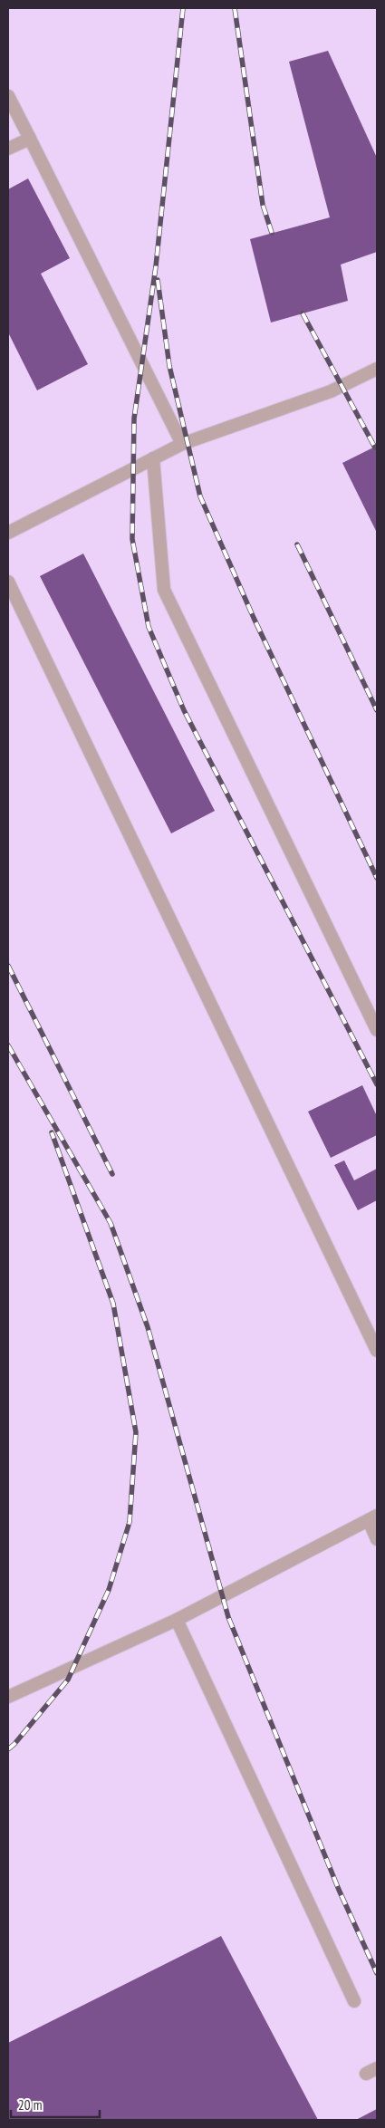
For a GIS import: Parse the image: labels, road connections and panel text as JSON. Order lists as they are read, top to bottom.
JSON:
{
  "scale_bar": "20 m"
}
